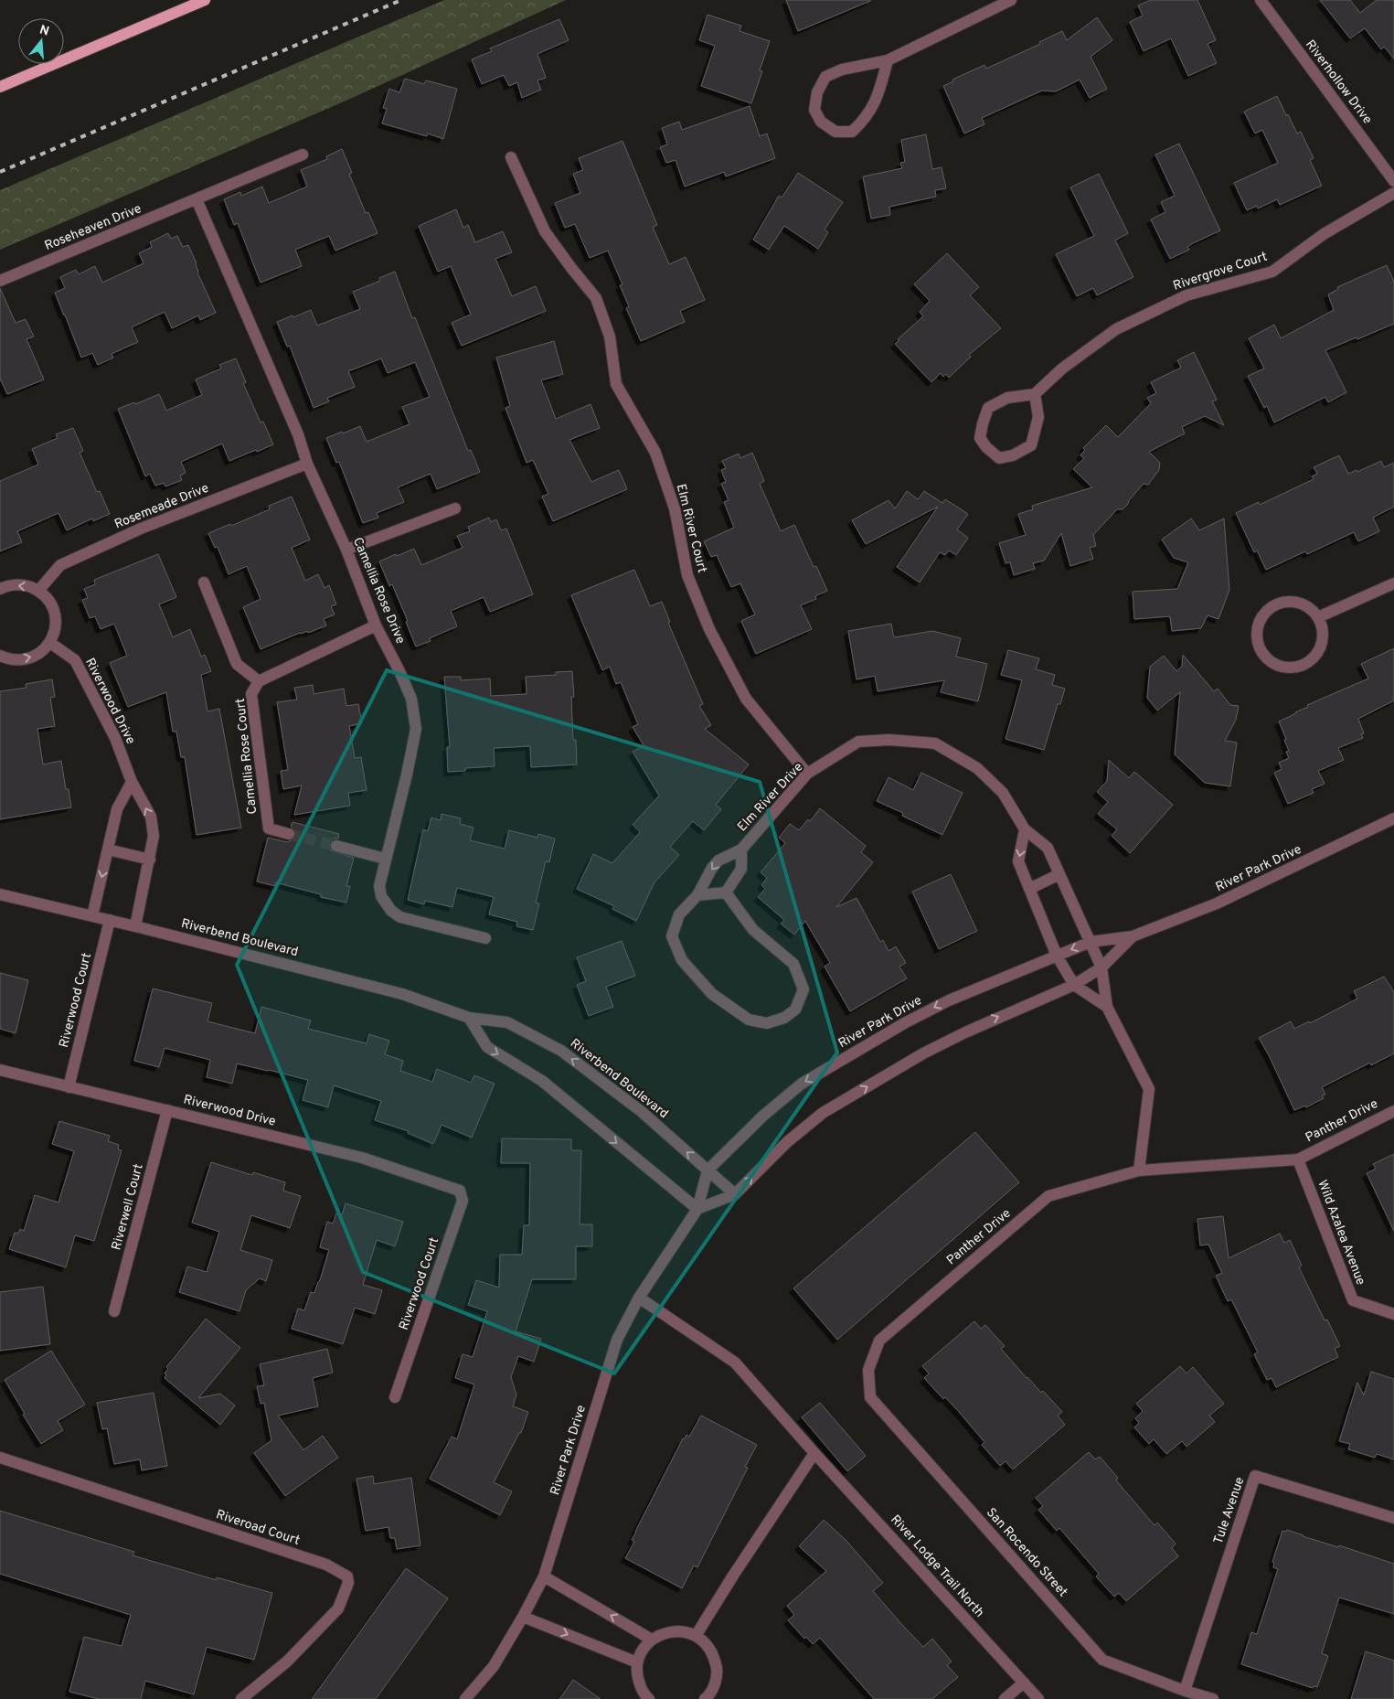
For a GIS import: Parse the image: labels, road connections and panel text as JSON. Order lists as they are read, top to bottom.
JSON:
{
  "streets": {
    "street": [
      "Riverhollow Drive",
      "Roseheaven Drive",
      "Rivergrove Court",
      "Rosemeade Drive",
      "Elm River Court",
      "Camellia Rose Drive",
      "Riverwood Drive",
      "Camellia Rose Court",
      "Elm River Drive",
      "River Park Drive",
      "Riverbend Boulevard",
      "Riverwood Court",
      "Panther Drive",
      "Riverwell Court",
      "Wild Azalea Avenue",
      "Tule Avenue",
      "Riveroad Court",
      "San Rocendo Street",
      "River Lodge Trail North"
    ]
  },
  "crossings": [
    ["Roseheaven Drive", "Camellia Rose Drive"],
    ["Rosemeade Drive", "Camellia Rose Drive"],
    ["Elm River Court", "Elm River Drive"],
    ["Riverwood Drive", "Riverbend Boulevard"],
    ["Riverwood Drive", "Riverwood Court"],
    ["Riverwood Drive", "Riverwell Court"],
    ["Elm River Drive", "River Park Drive"],
    ["River Park Drive", "Riverbend Boulevard"],
    ["River Park Drive", "River Lodge Trail North"],
    ["Riverbend Boulevard", "Riverwood Court"],
    ["Panther Drive", "Wild Azalea Avenue"],
    ["Panther Drive", "San Rocendo Street"],
    ["Tule Avenue", "San Rocendo Street"]
  ],
  "north": "top"
}
